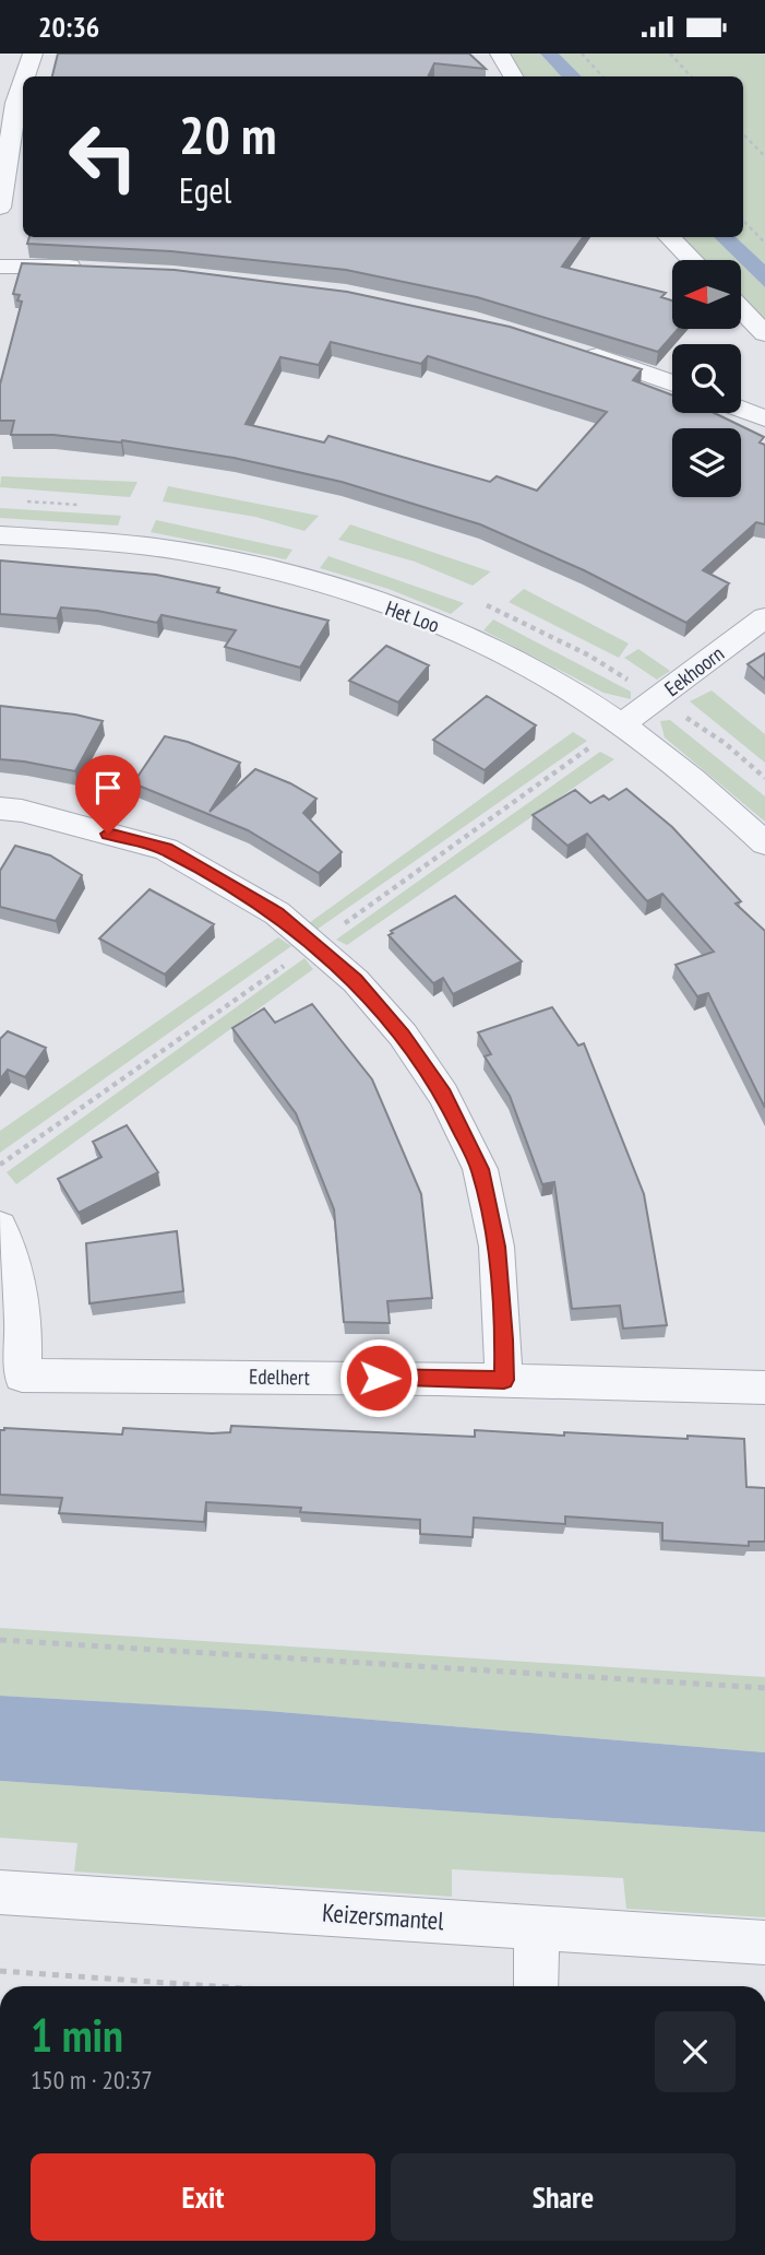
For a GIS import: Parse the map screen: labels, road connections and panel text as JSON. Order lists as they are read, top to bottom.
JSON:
{
  "streets": {
    "street": [
      "Het Loo",
      "Eekhoorn",
      "Edelhert",
      "Keizersmantel"
    ]
  },
  "crossings": [
    ["Het Loo", "Eekhoorn"]
  ],
  "north": "left",
  "page": {
    "status": "20:36",
    "turn": ["20 m", "Egel"],
    "heading": ["1 min", "150 m · 20:37"],
    "buttons": ["Exit", "Share"]
  }
}
